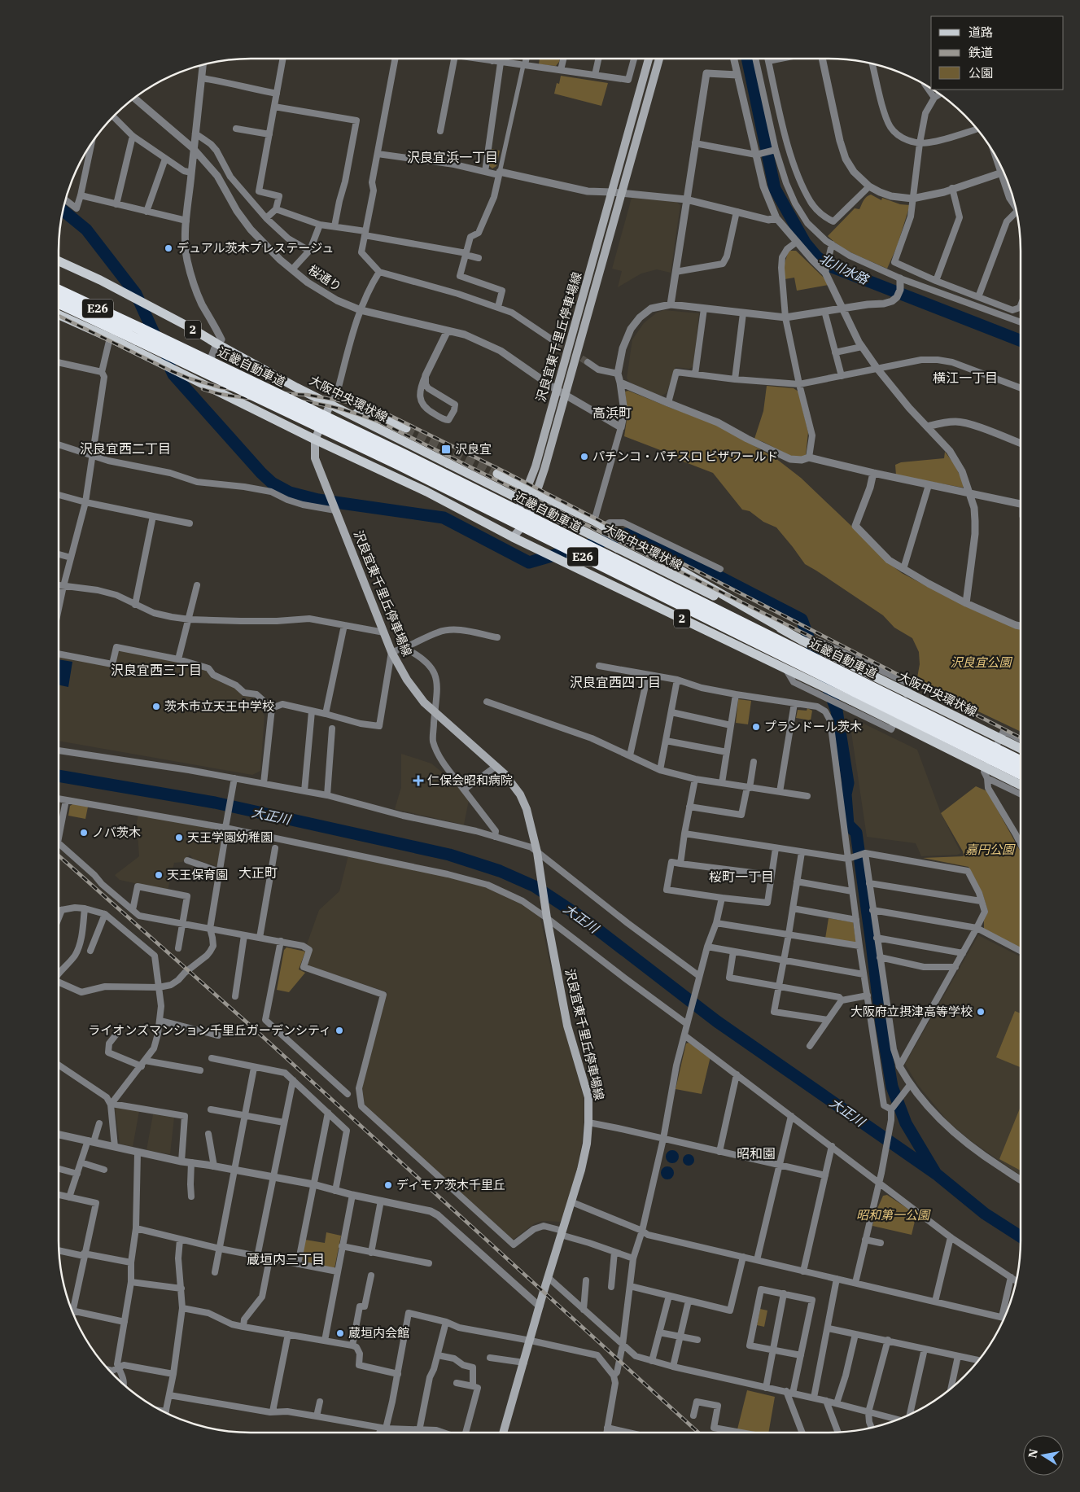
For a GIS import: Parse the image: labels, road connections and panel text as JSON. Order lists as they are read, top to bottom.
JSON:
{
  "streets": {
    "highway": ["E26", "近畿自動車道"],
    "main road": ["2", "沢良宜東千里丘停車場線", "大阪中央環状線"],
    "street": ["桜通り"]
  },
  "crossings": [
    ["桜通り", "沢良宜東千里丘停車場線"],
    ["2", "沢良宜東千里丘停車場線"],
    ["2", "大阪中央環状線"],
    ["沢良宜東千里丘停車場線", "大阪中央環状線"]
  ],
  "districts": [
    "沢良宜浜一丁目",
    "横江一丁目",
    "高浜町",
    "沢良宜西二丁目",
    "沢良宜西三丁目",
    "沢良宜西四丁目",
    "大正町",
    "桜町一丁目",
    "昭和園",
    "蔵垣内三丁目"
  ],
  "water": ["北川水路", "大正川"],
  "parks": ["沢良宜公園", "嘉円公園", "昭和第一公園"],
  "places": {
    "other": [
      "デュアル茨木プレステージュ",
      "パチンコ・パチスロ ビザワールド",
      "茨木市立天王中学校",
      "プランドール茨木",
      "ノバ茨木",
      "天王学園幼稚園",
      "天王保育園",
      "大阪府立摂津高等学校",
      "ライオンズマンション千里丘ガーデンシティ",
      "ディモア茨木千里丘",
      "蔵垣内会館"
    ],
    "transit": ["沢良宜"],
    "health": ["仁保会昭和病院"]
  },
  "legend": ["道路", "鉄道", "公園"],
  "north": "left"
}
